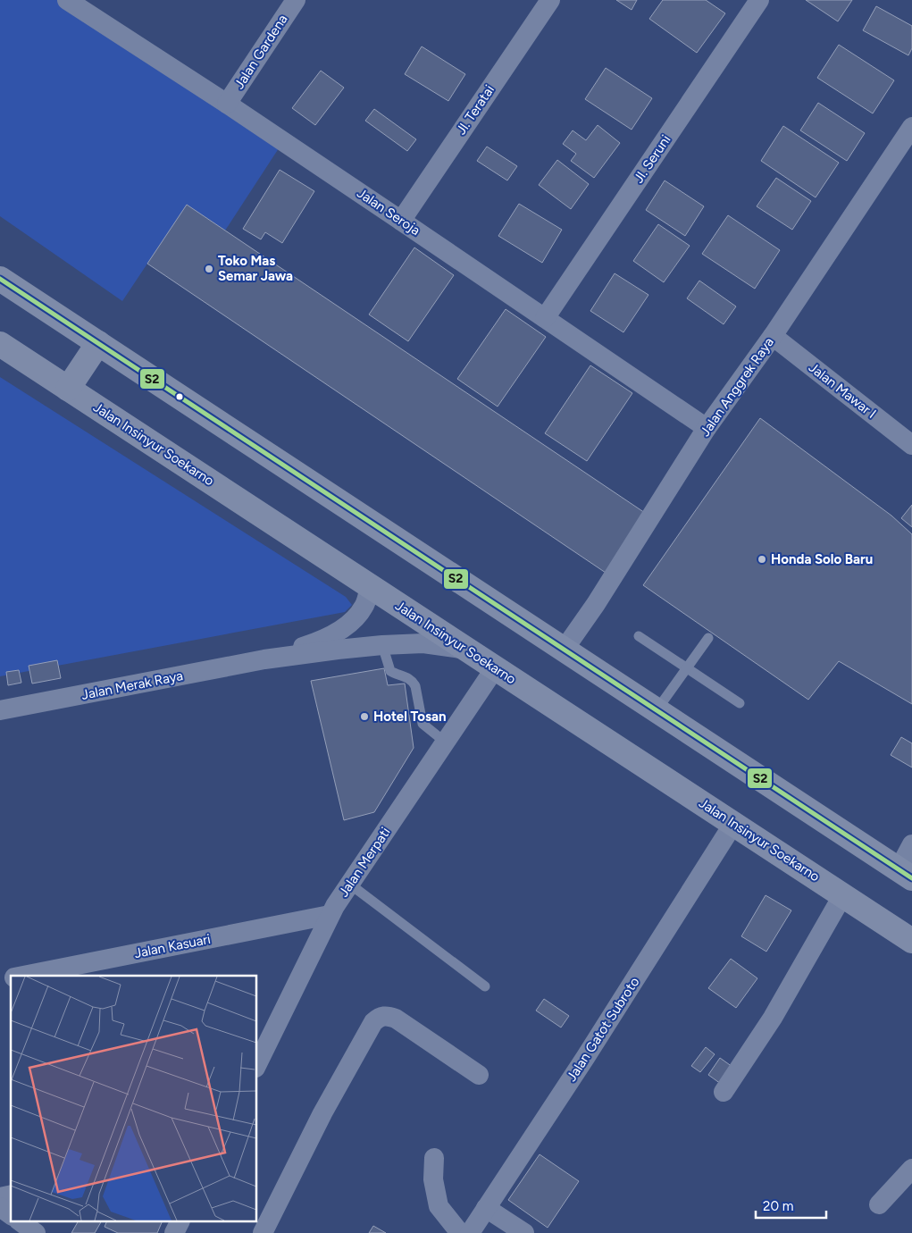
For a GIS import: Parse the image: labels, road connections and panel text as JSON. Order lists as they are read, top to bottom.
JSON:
{
  "streets": {
    "main road": ["Jalan Insinyur Soekarno"],
    "street": [
      "Jalan Gardena",
      "Jl. Teratai",
      "Jl. Seruni",
      "Jalan Seroja",
      "Jalan Anggrek Raya",
      "Jalan Mawar I",
      "Jalan Merak Raya",
      "Jalan Merpati",
      "Jalan Kasuari",
      "Jalan Gatot Subroto"
    ]
  },
  "crossings": [
    ["Jalan Gardena", "Jalan Seroja"],
    ["Jl. Teratai", "Jalan Seroja"],
    ["Jl. Seruni", "Jalan Seroja"],
    ["Jalan Seroja", "Jalan Anggrek Raya"],
    ["Jalan Anggrek Raya", "Jalan Mawar I"],
    ["Jalan Insinyur Soekarno", "Jalan Merak Raya"],
    ["Jalan Insinyur Soekarno", "Jalan Merpati"],
    ["Jalan Insinyur Soekarno", "Jalan Gatot Subroto"],
    ["Jalan Merpati", "Jalan Kasuari"]
  ],
  "places": ["Toko Mas Semar Jawa", "Honda Solo Baru", "Hotel Tosan"],
  "lines": ["transit line S2"],
  "scale_bar": "20 m"
}
